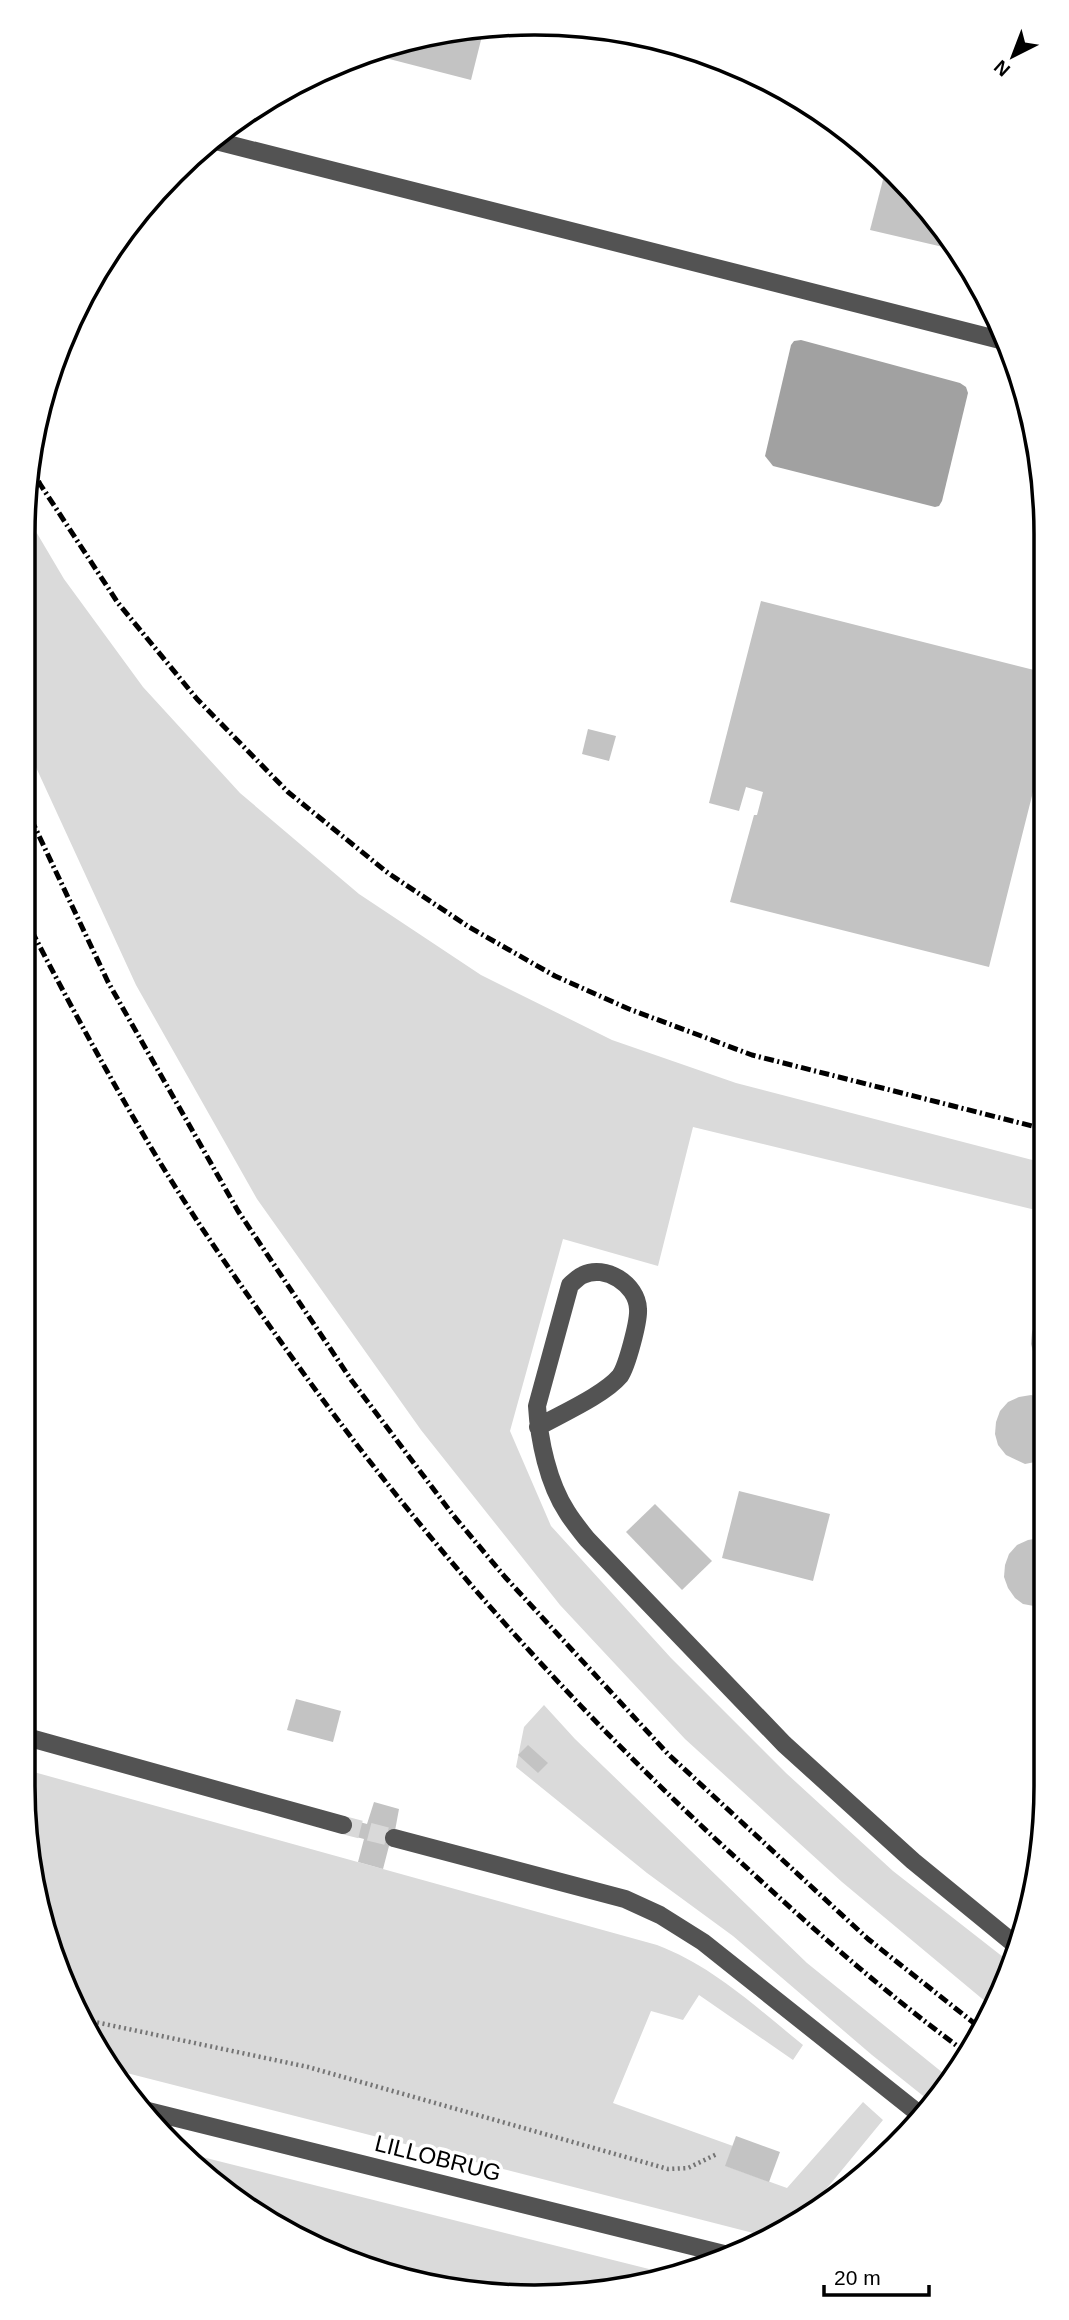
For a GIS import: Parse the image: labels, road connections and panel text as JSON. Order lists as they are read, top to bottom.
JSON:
{
  "streets": {
    "street": ["LILLOBRUG"]
  },
  "scale_bar": "20 m",
  "north": "bottom left"
}
